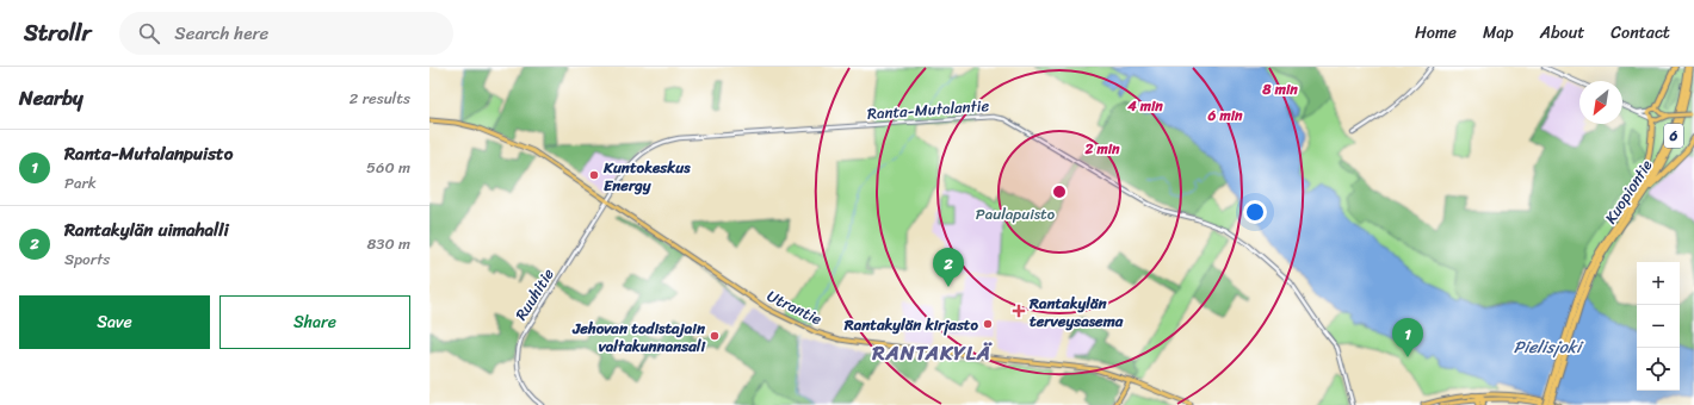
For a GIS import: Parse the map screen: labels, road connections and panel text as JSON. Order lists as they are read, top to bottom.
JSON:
{
  "streets": {
    "highway": ["6", "Kuopiontie"],
    "main road": ["Utrantie"],
    "street": ["Ranta-Mutalantie", "Ruuhitie"]
  },
  "crossings": [
    ["Ranta-Mutalantie", "Ruuhitie"],
    ["Ranta-Mutalantie", "Utrantie"],
    ["Ruuhitie", "Utrantie"]
  ],
  "districts": ["RANTAKYLÄ"],
  "water": ["Pielisjoki"],
  "parks": ["Paulapuisto"],
  "places": {
    "other": ["Kuntokeskus Energy", "Rantakylän kirjasto", "Jehovan todistajain valtakunnansali"],
    "health": ["Rantakylän terveysasema"]
  },
  "north": "bottom left",
  "page": {
    "header": "Strollr",
    "search": "Search here",
    "nav": [
      "Home",
      "Map",
      "About",
      "Contact"
    ],
    "heading": ["Nearby", "2 results"],
    "list": [
      {
        "mark": "1",
        "name": "Ranta-Mutalanpuisto",
        "note": "Park",
        "value": "560 m"
      },
      {
        "mark": "2",
        "name": "Rantakylän uimahalli",
        "note": "Sports",
        "value": "830 m"
      }
    ],
    "pins": ["2", "1"],
    "map_buttons": ["+", "−"],
    "buttons": ["Save", "Share"]
  },
  "rings": [
    "8 min",
    "4 min",
    "6 min",
    "2 min"
  ]
}
